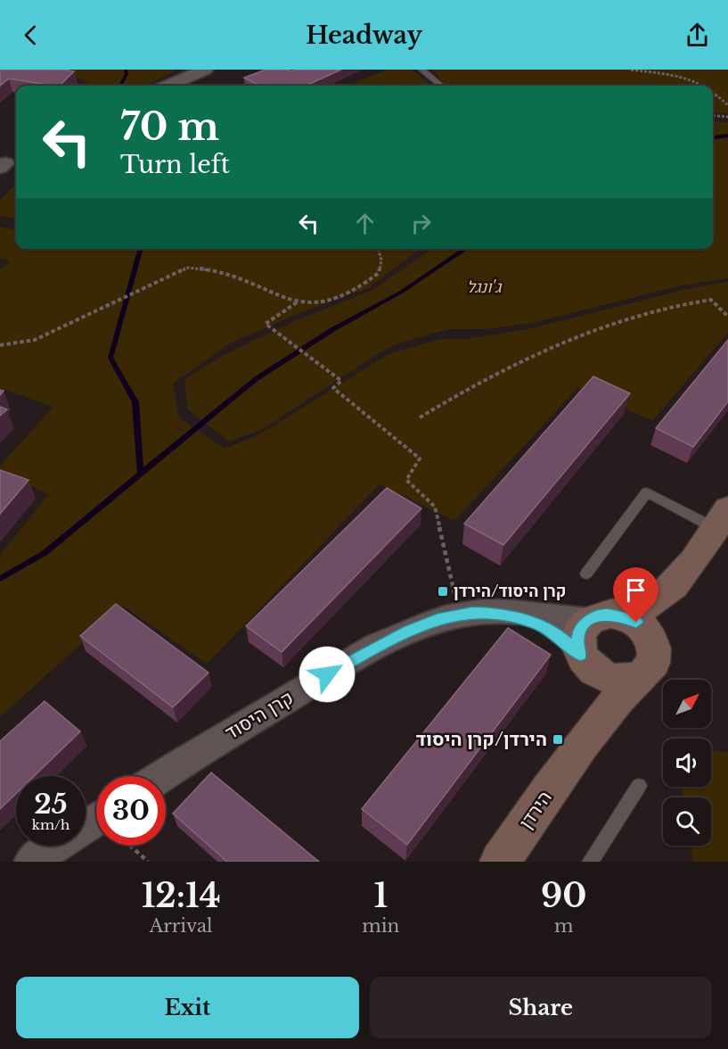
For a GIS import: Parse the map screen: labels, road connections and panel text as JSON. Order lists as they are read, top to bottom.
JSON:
{
  "streets": {
    "street": ["קרן היסוד", "הירדן"]
  },
  "crossings": [
    ["קרן היסוד", "הירדן"]
  ],
  "parks": ["ג'ונגל"],
  "places": {
    "transit": ["קרן היסוד/הירדן", "הירדן/קרן היסוד"]
  },
  "north": "top right",
  "page": {
    "header": "Headway",
    "turn": ["70 m", "Turn left"],
    "speed": "25 km/h",
    "limit": "30",
    "eta": [
      "12:14",
      "Arrival",
      "1",
      "min",
      "90",
      "m"
    ],
    "buttons": ["Exit", "Share"]
  }
}
